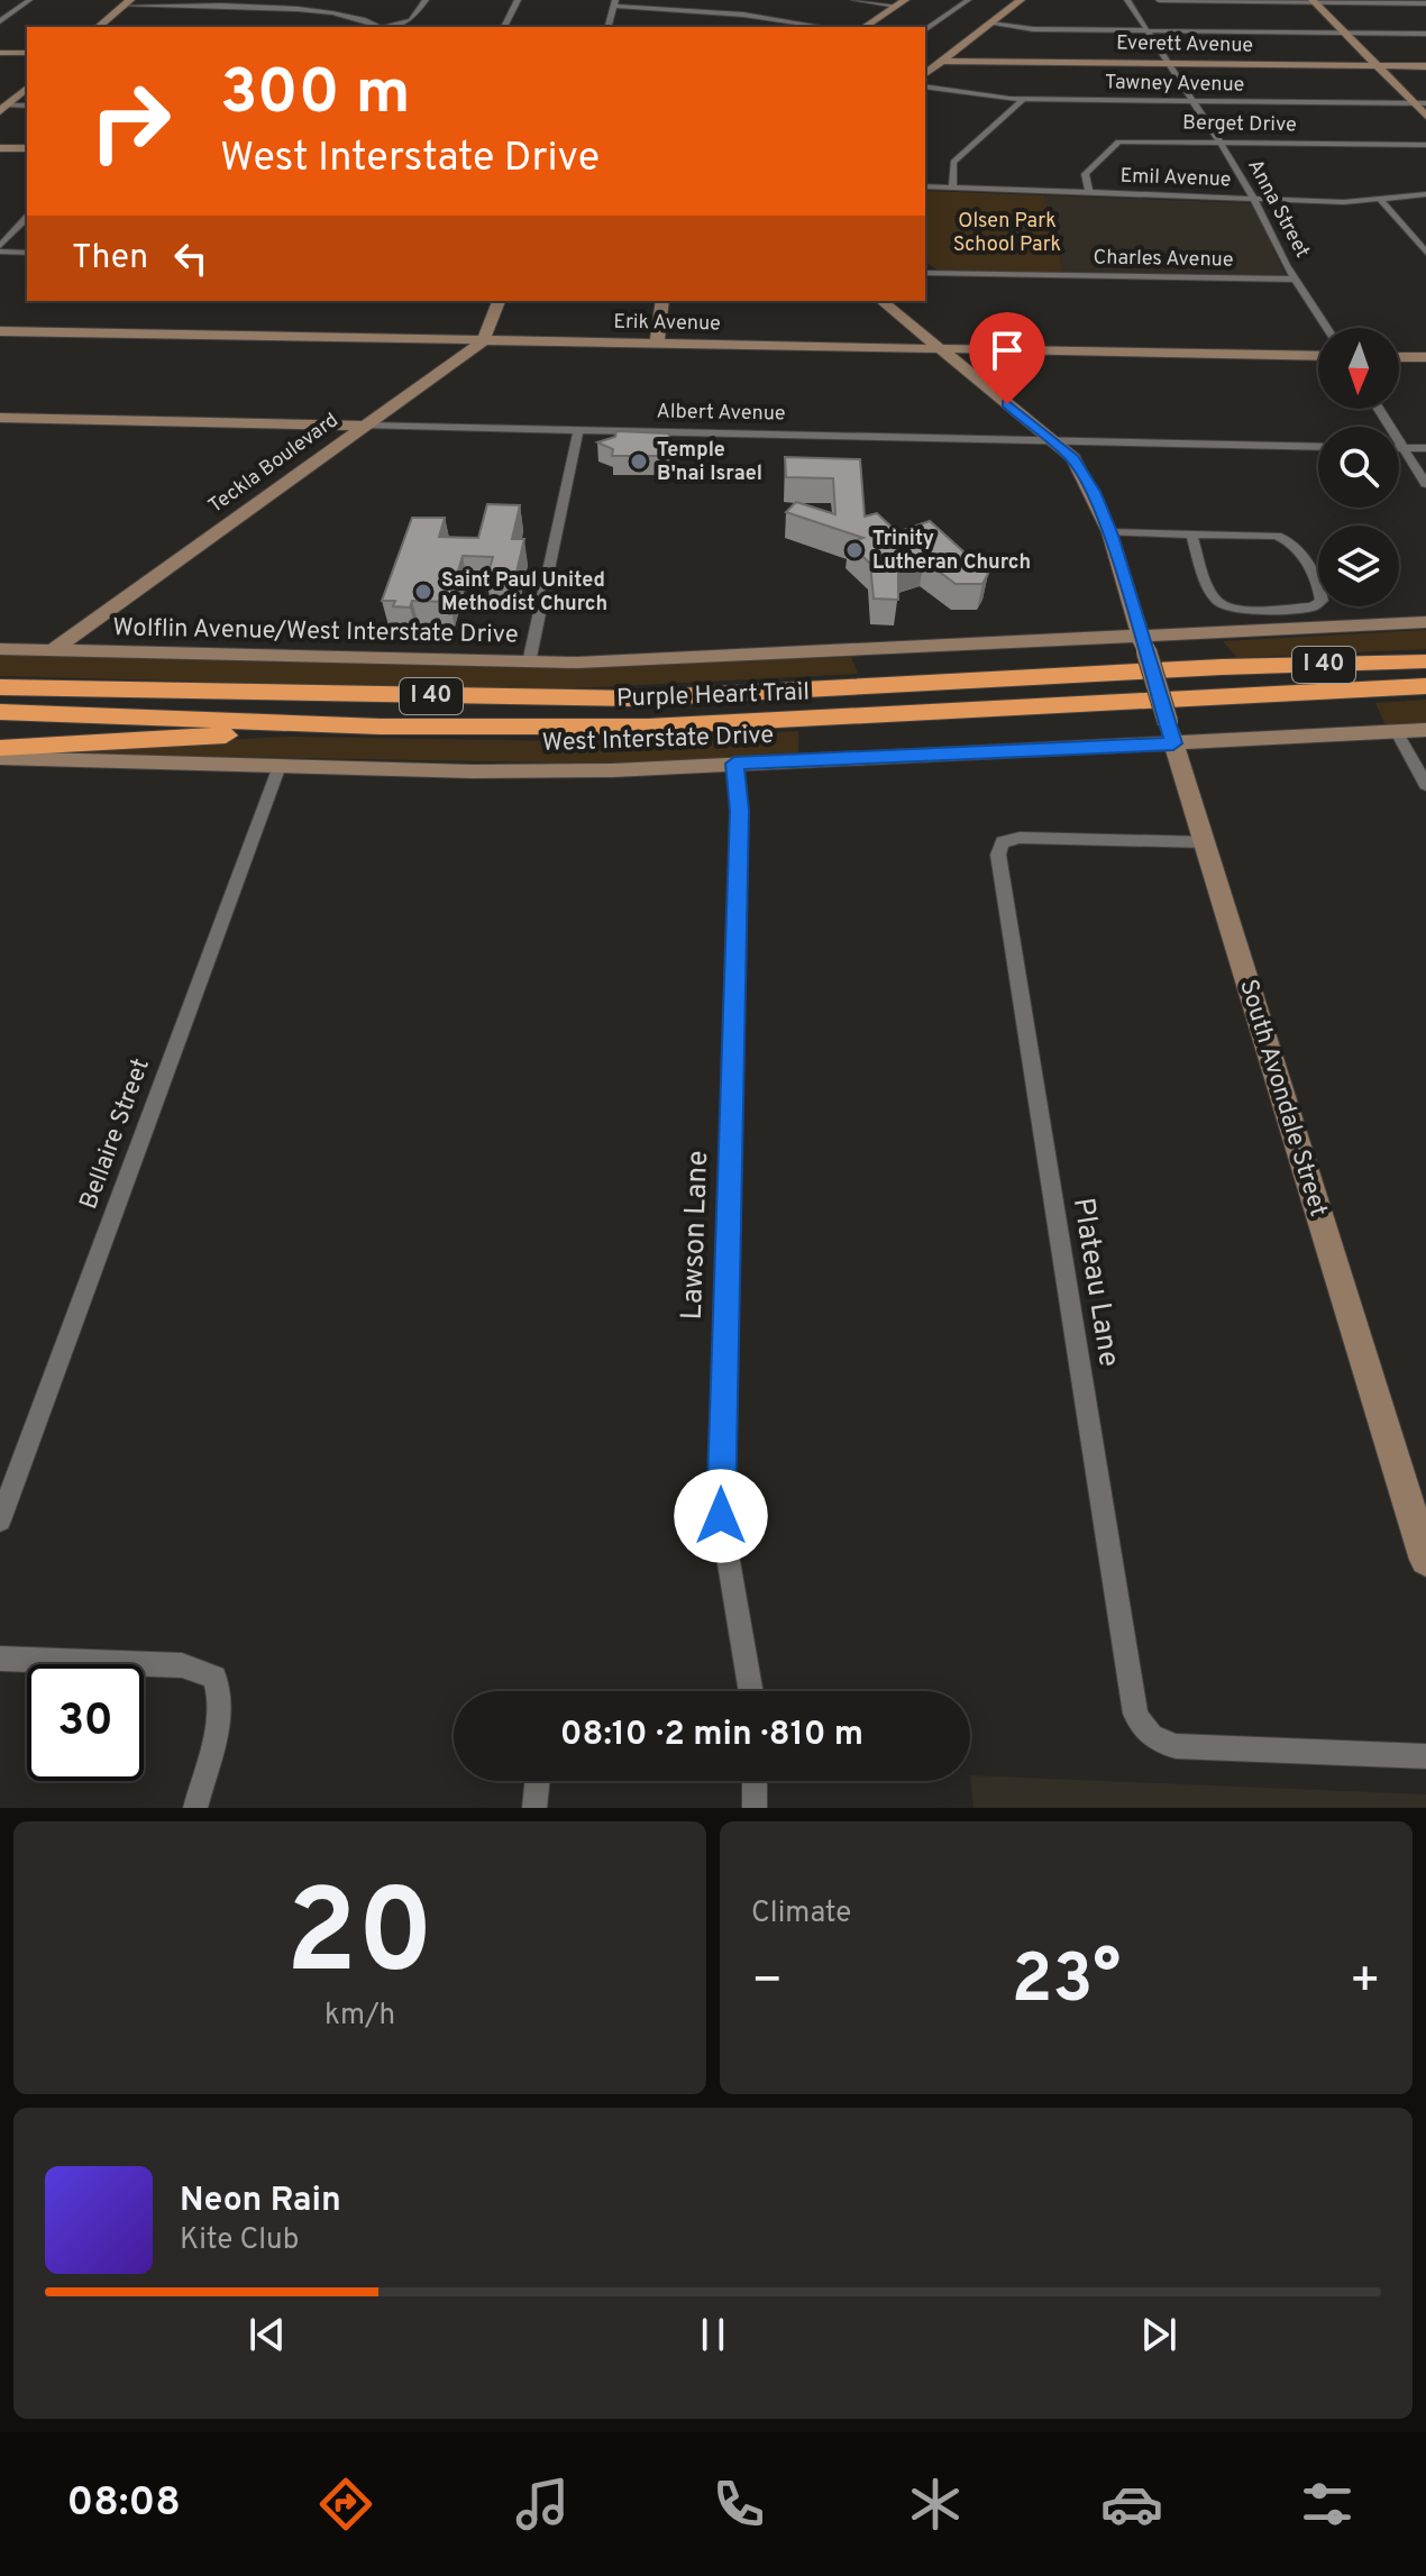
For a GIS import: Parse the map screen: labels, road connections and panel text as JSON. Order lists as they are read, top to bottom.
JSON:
{
  "streets": {
    "highway": ["I 40", "Purple Heart Trail"],
    "main road": [
      "Everett Avenue",
      "Erik Avenue",
      "Albert Avenue",
      "Teckla Boulevard",
      "Wolflin Avenue/West Interstate Drive",
      "West Interstate Drive",
      "South Avondale Street"
    ],
    "street": [
      "Tawney Avenue",
      "Berget Drive",
      "Emil Avenue",
      "Anna Street",
      "Charles Avenue",
      "Bellaire Street",
      "Lawson Lane",
      "Plateau Lane"
    ]
  },
  "crossings": [
    ["Everett Avenue", "Anna Street"],
    ["Tawney Avenue", "Anna Street"],
    ["Berget Drive", "Emil Avenue"],
    ["Berget Drive", "Anna Street"],
    ["Emil Avenue", "Anna Street"],
    ["Anna Street", "Charles Avenue"],
    ["Erik Avenue", "Teckla Boulevard"],
    ["Erik Avenue", "South Avondale Street"],
    ["Albert Avenue", "Teckla Boulevard"],
    ["Albert Avenue", "South Avondale Street"],
    ["Teckla Boulevard", "Wolflin Avenue/West Interstate Drive"],
    ["Wolflin Avenue/West Interstate Drive", "South Avondale Street"],
    ["West Interstate Drive", "South Avondale Street"],
    ["West Interstate Drive", "Bellaire Street"],
    ["West Interstate Drive", "Lawson Lane"],
    ["South Avondale Street", "Plateau Lane"]
  ],
  "parks": ["Olsen Park School Park"],
  "places": ["Temple B'nai Israel", "Trinity Lutheran Church", "Saint Paul United Methodist Church"],
  "north": "bottom",
  "page": {
    "turn": ["300 m", "West Interstate Drive"],
    "then": "Then",
    "limit": "30",
    "trip": "08:10 · 2 min · 810 m",
    "tile": [
      ["20", "km/h"],
      "Climate"
    ],
    "heat": ["−", "23°", "+"],
    "song": ["Neon Rain", "Kite Club"],
    "tabs": "08:08"
  }
}
